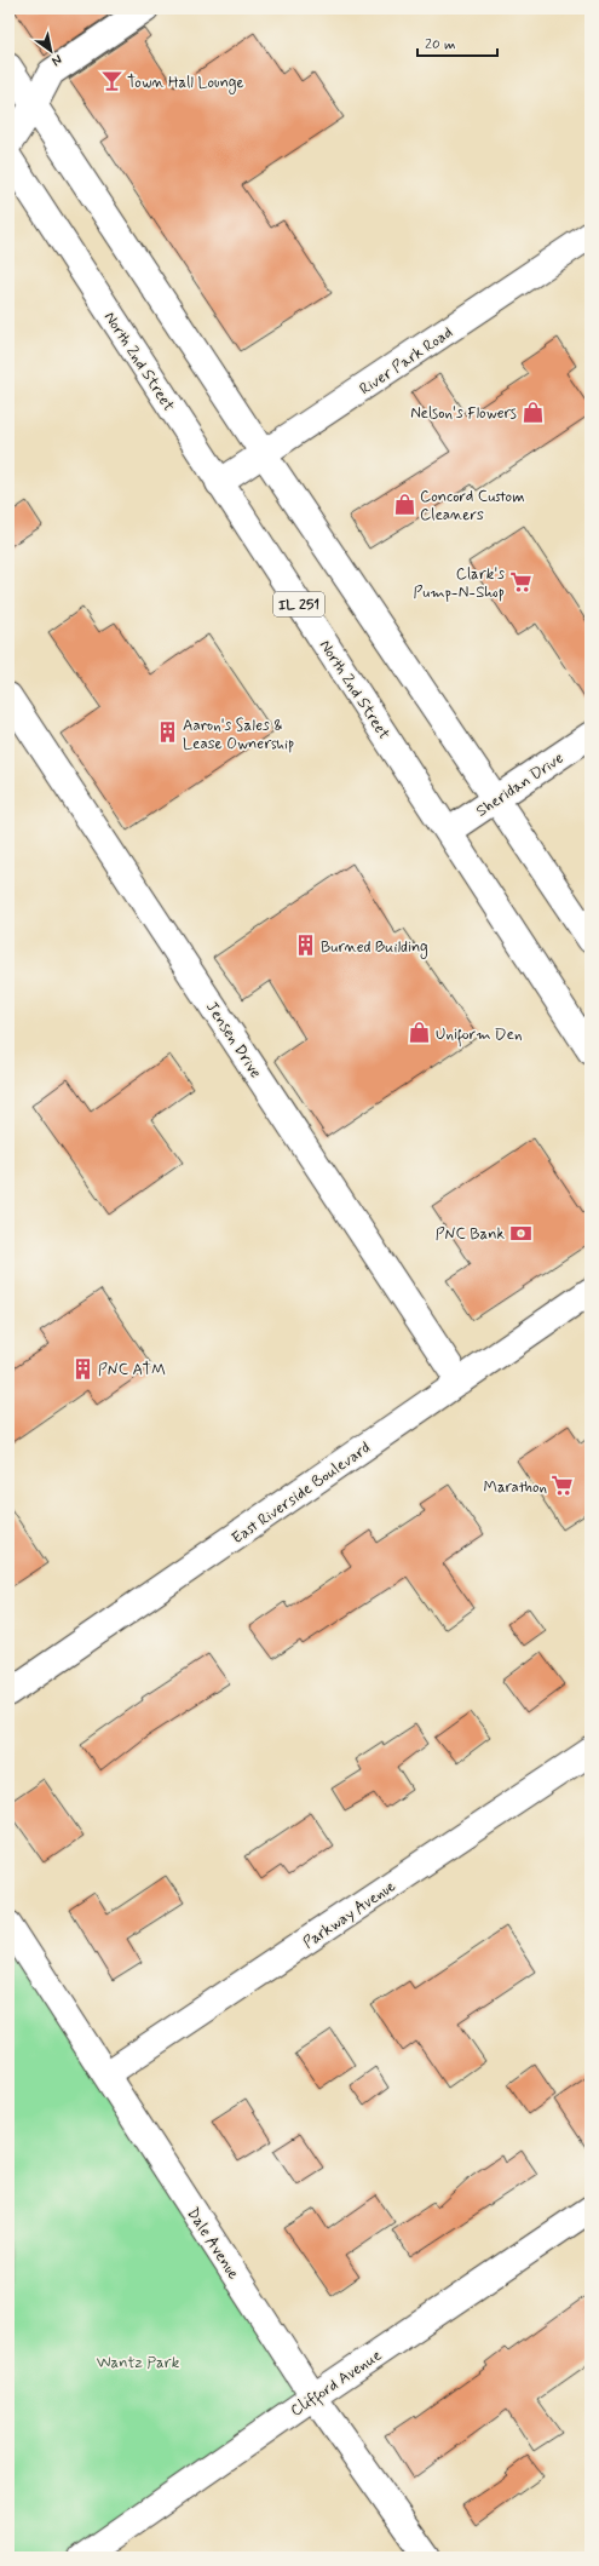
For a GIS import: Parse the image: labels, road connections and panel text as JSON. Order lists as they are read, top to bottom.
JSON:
{
  "streets": {
    "street": [
      "River Park Road",
      "North 2nd Street",
      "IL 251",
      "Sheridan Drive",
      "Jensen Drive",
      "East Riverside Boulevard",
      "Parkway Avenue",
      "Dale Avenue",
      "Clifford Avenue"
    ]
  },
  "crossings": [
    ["River Park Road", "North 2nd Street"],
    ["North 2nd Street", "Sheridan Drive"],
    ["Jensen Drive", "East Riverside Boulevard"],
    ["Parkway Avenue", "Dale Avenue"],
    ["Dale Avenue", "Clifford Avenue"]
  ],
  "parks": ["Wantz Park"],
  "places": {
    "bar": ["Town Hall Lounge"],
    "shop": ["Nelson's Flowers", "Concord Custom Cleaners", "Uniform Den"],
    "supermarket": ["Clark's Pump-N-Shop", "Marathon"],
    "building": ["Aaron's Sales & Lease Ownership", "Burned Building", "PNC ATM"],
    "bank": ["PNC Bank"]
  },
  "scale_bar": "20 m",
  "north": "bottom right"
}
